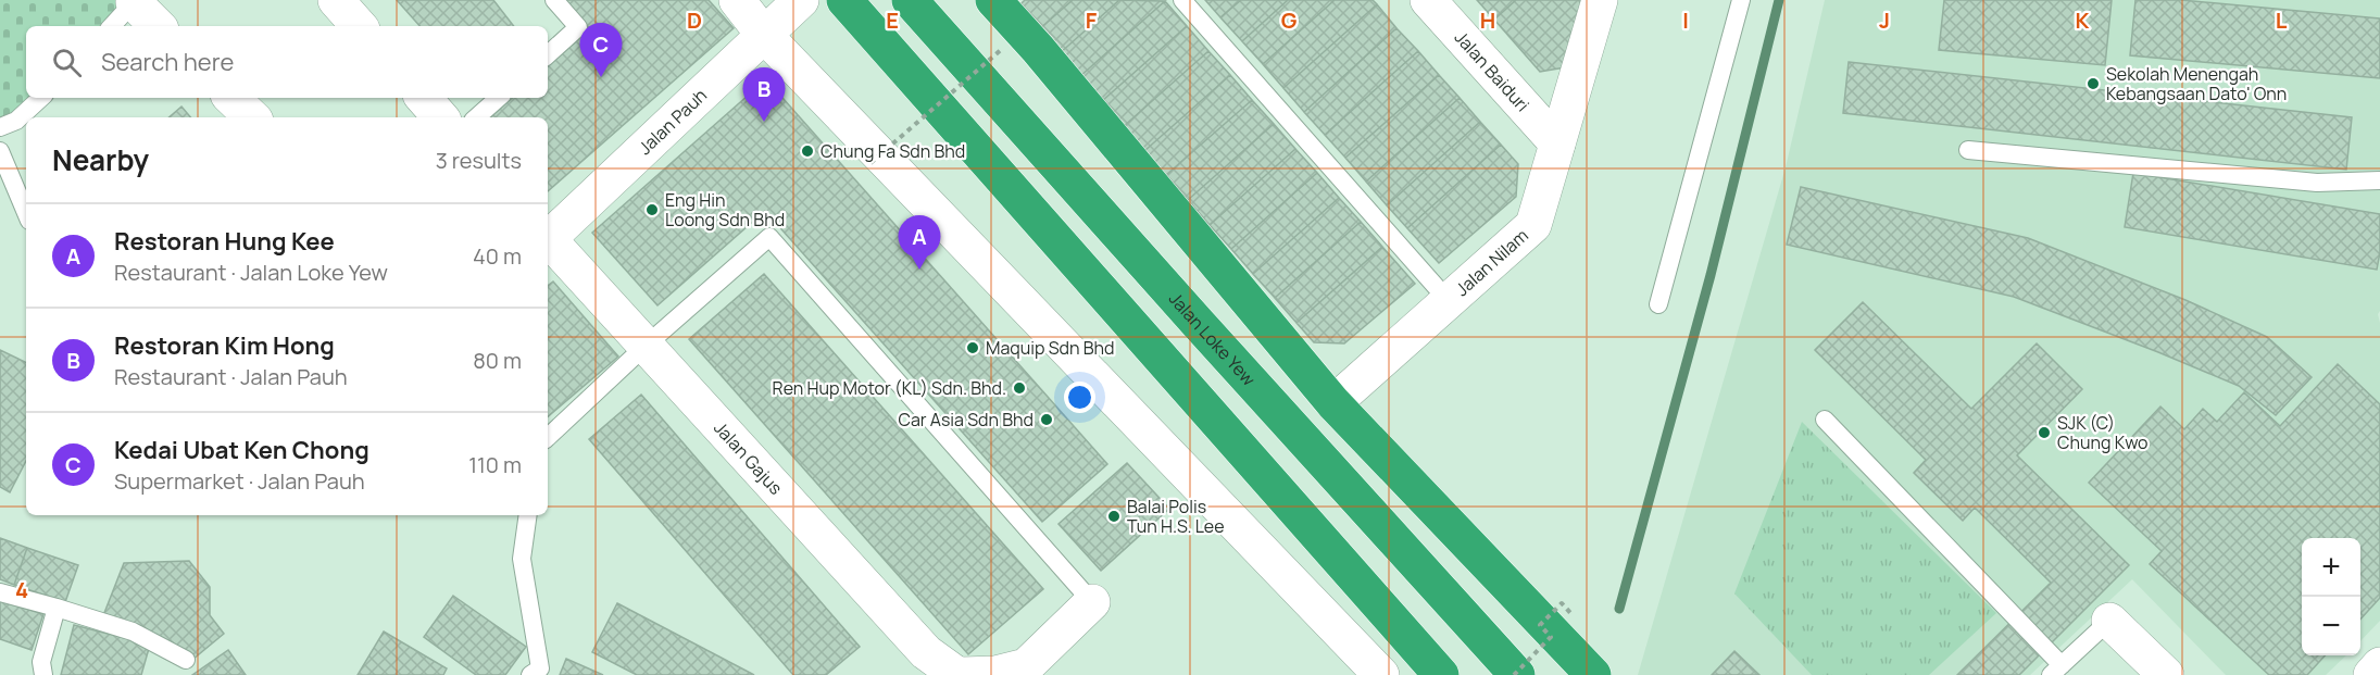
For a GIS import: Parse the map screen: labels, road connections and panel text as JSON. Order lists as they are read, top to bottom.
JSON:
{
  "streets": {
    "highway": ["Jalan Loke Yew"],
    "street": [
      "Jalan Baiduri",
      "Jalan Pauh",
      "Jalan Nilam",
      "Jalan Gajus"
    ]
  },
  "crossings": [
    ["Jalan Baiduri", "Jalan Nilam"]
  ],
  "places": [
    "Sekolah Menengah Kebangsaan Dato' Onn",
    "Chung Fa Sdn Bhd",
    "Eng Hin Loong Sdn Bhd",
    "Maquip Sdn Bhd",
    "Ren Hup Motor (KL) Sdn. Bhd.",
    "Car Asia Sdn Bhd",
    "SJK (C) Chung Kwo",
    "Balai Polis Tun H.S. Lee"
  ],
  "page": {
    "pins": ["C", "B", "A"],
    "search": "Search here",
    "heading": ["Nearby", "3 results"],
    "list": [
      {
        "mark": "A",
        "name": "Restoran Hung Kee",
        "note": "Restaurant · Jalan Loke Yew",
        "value": "40 m"
      },
      {
        "mark": "B",
        "name": "Restoran Kim Hong",
        "note": "Restaurant · Jalan Pauh",
        "value": "80 m"
      },
      {
        "mark": "C",
        "name": "Kedai Ubat Ken Chong",
        "note": "Supermarket · Jalan Pauh",
        "value": "110 m"
      }
    ],
    "map_buttons": ["+", "−"]
  },
  "grid": {
    "columns": [
      "D",
      "E",
      "F",
      "G",
      "H",
      "I",
      "J",
      "K",
      "L"
    ],
    "rows": ["4"]
  }
}
